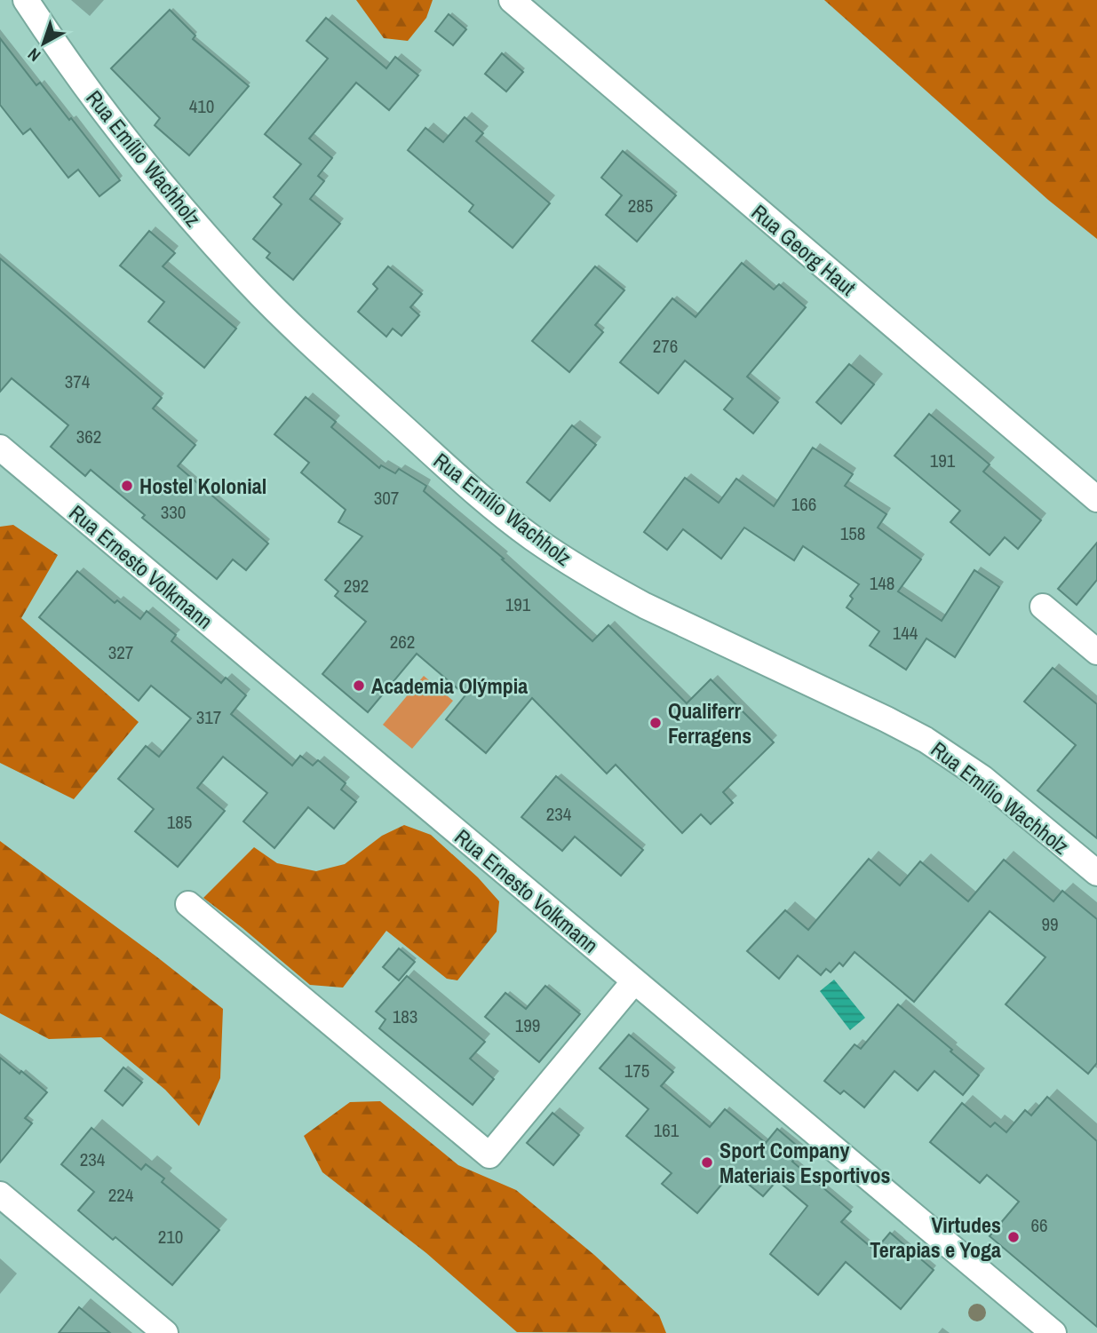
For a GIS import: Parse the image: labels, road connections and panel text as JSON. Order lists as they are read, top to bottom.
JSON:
{
  "streets": {
    "street": ["Rua Emílio Wachholz", "Rua Georg Haut", "Rua Ernesto Volkmann"]
  },
  "places": [
    "Hostel Kolonial",
    "Academia Olýmpia",
    "Qualiferr Ferragens",
    "Sport Company Materiais Esportivos",
    "Virtudes Terapias e Yoga"
  ],
  "house_numbers": [
    "410",
    "285",
    "276",
    "374",
    "362",
    "191",
    "307",
    "166",
    "330",
    "158",
    "148",
    "292",
    "191",
    "144",
    "262",
    "327",
    "317",
    "234",
    "185",
    "99",
    "183",
    "199",
    "175",
    "161",
    "234",
    "224",
    "66",
    "210"
  ],
  "north": "bottom left"
}
